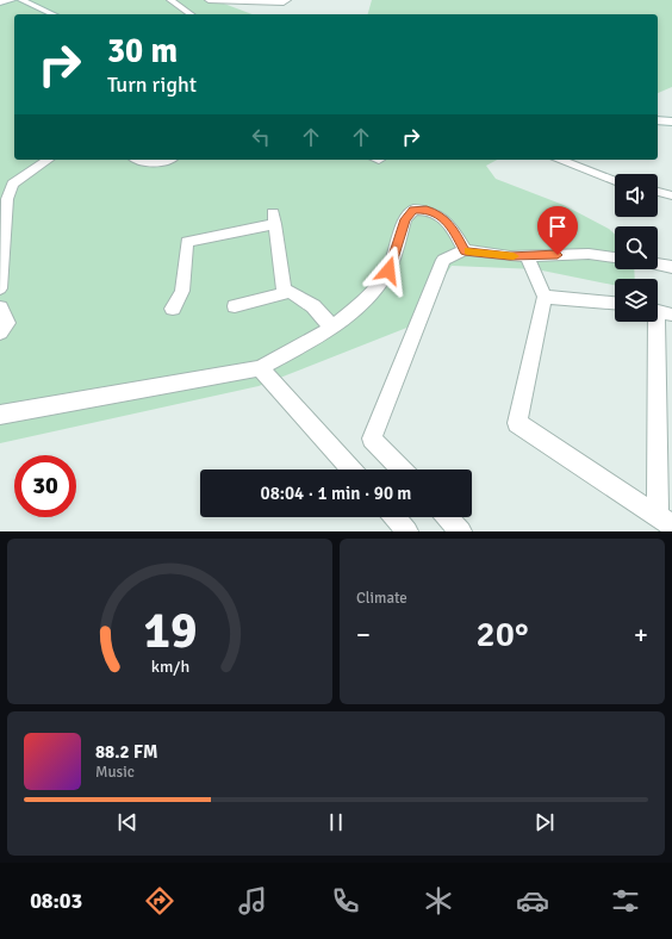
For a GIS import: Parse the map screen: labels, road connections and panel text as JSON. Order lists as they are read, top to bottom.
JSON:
{
  "page": {
    "turn": ["30 m", "Turn right"],
    "limit": "30",
    "trip": "08:04 · 1 min · 90 m",
    "tile": "Climate",
    "heat": ["−", "20°", "+"],
    "song": ["88.2 FM", "Music"],
    "tabs": "08:03",
    "gauge": ["19", "km/h"]
  }
}
